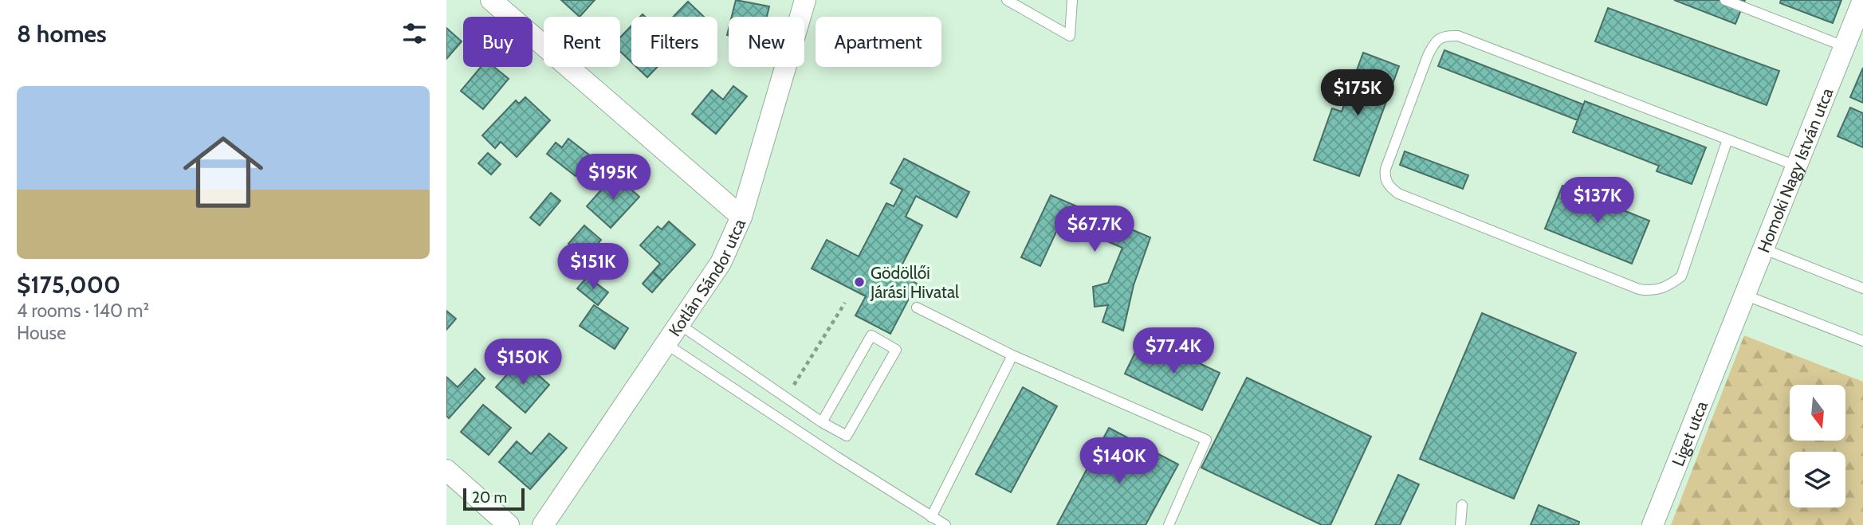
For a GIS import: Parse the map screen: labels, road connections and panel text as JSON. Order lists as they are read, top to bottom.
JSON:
{
  "streets": {
    "street": ["Homoki Nagy István utca", "Kotlán Sándor utca", "Liget utca"]
  },
  "crossings": [
    ["Homoki Nagy István utca", "Liget utca"]
  ],
  "places": ["Gödöllői Járási Hivatal"],
  "scale_bar": "20 m",
  "north": "bottom",
  "page": {
    "heading": "8 homes",
    "chip": [
      "Buy",
      "Rent",
      "Filters",
      "New",
      "Apartment"
    ],
    "list": [
      {
        "name": "$175,000",
        "note": "4 rooms · 140 m² · House"
      }
    ],
    "price": [
      "$175K",
      "$195K",
      "$137K",
      "$67.7K",
      "$151K",
      "$77.4K",
      "$150K",
      "$140K"
    ],
    "scale": "20 m"
  }
}
